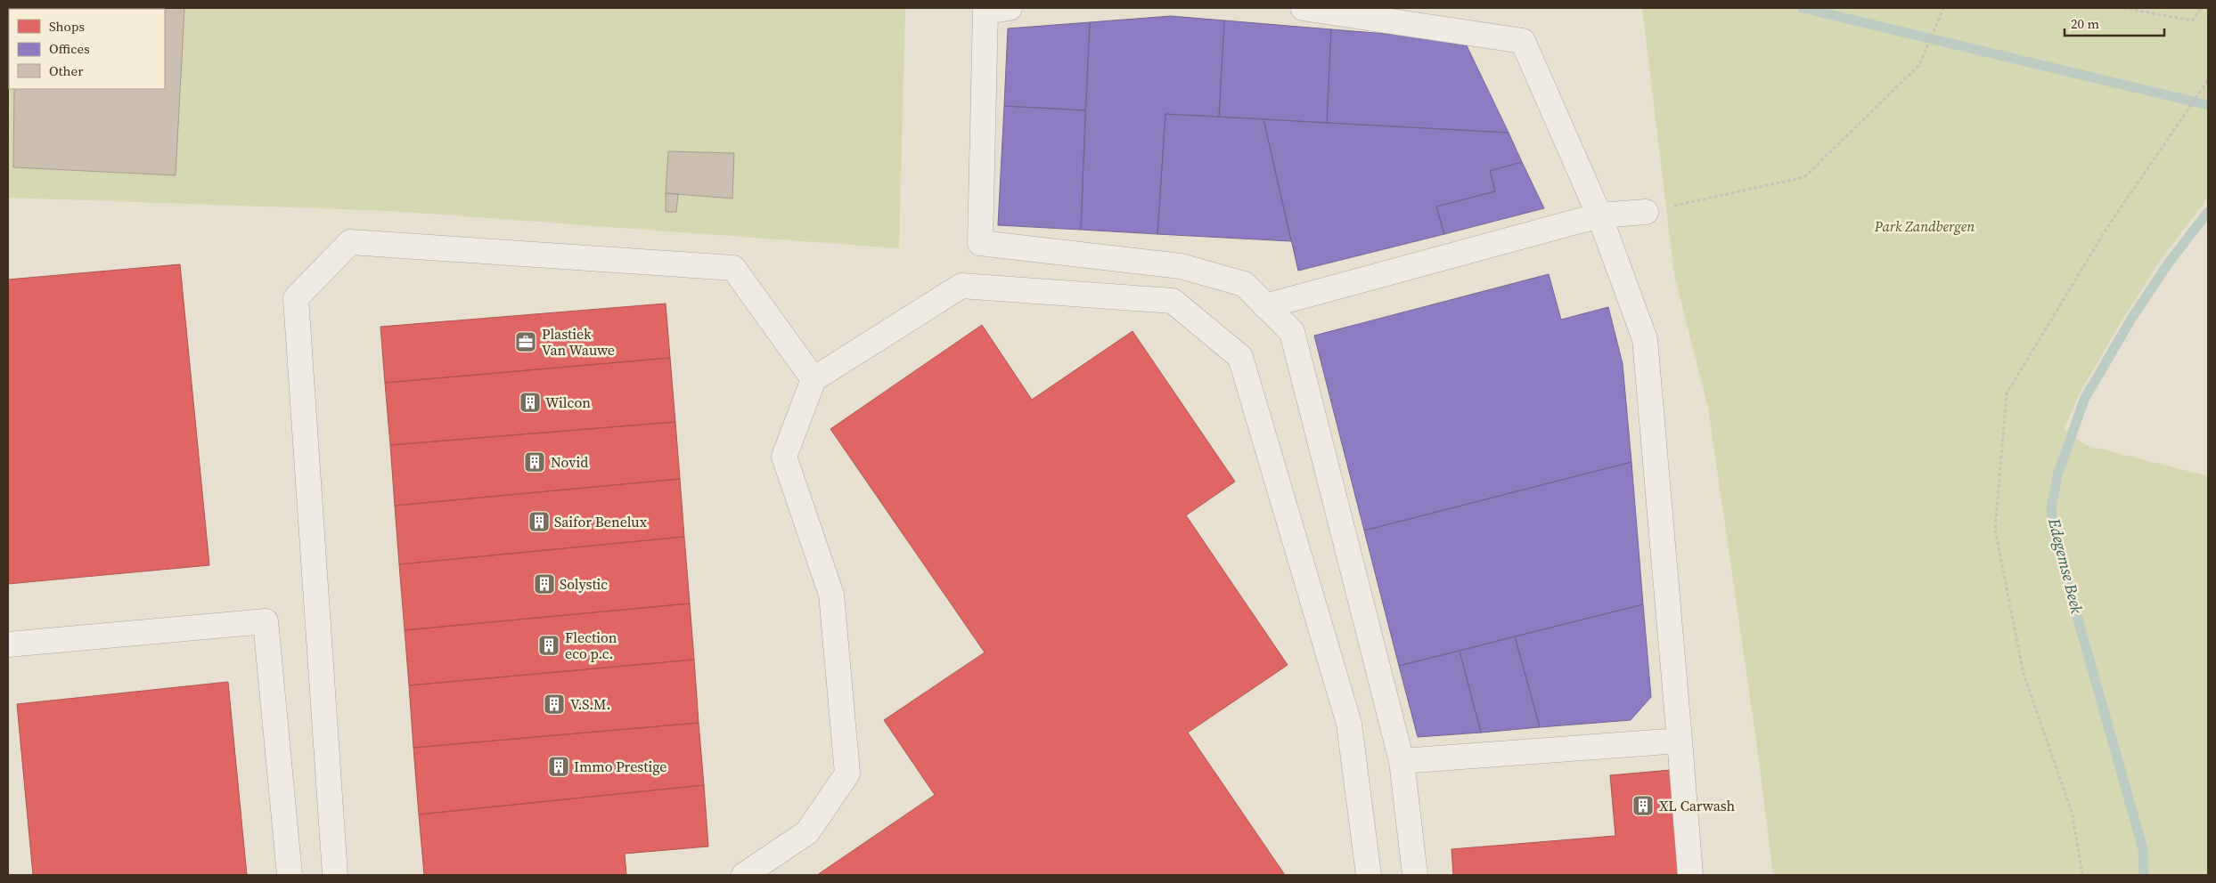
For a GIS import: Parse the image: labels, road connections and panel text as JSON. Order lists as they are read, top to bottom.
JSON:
{
  "water": ["Edegemse Beek"],
  "parks": ["Park Zandbergen"],
  "places": {
    "office": ["Plastiek Van Wauwe"],
    "building": [
      "Wilcon",
      "Novid",
      "Saifor Benelux",
      "Solystic",
      "Flection eco p.c.",
      "V.S.M.",
      "Immo Prestige",
      "XL Carwash"
    ]
  },
  "legend": ["Shops", "Offices", "Other"],
  "scale_bar": "20 m"
}
